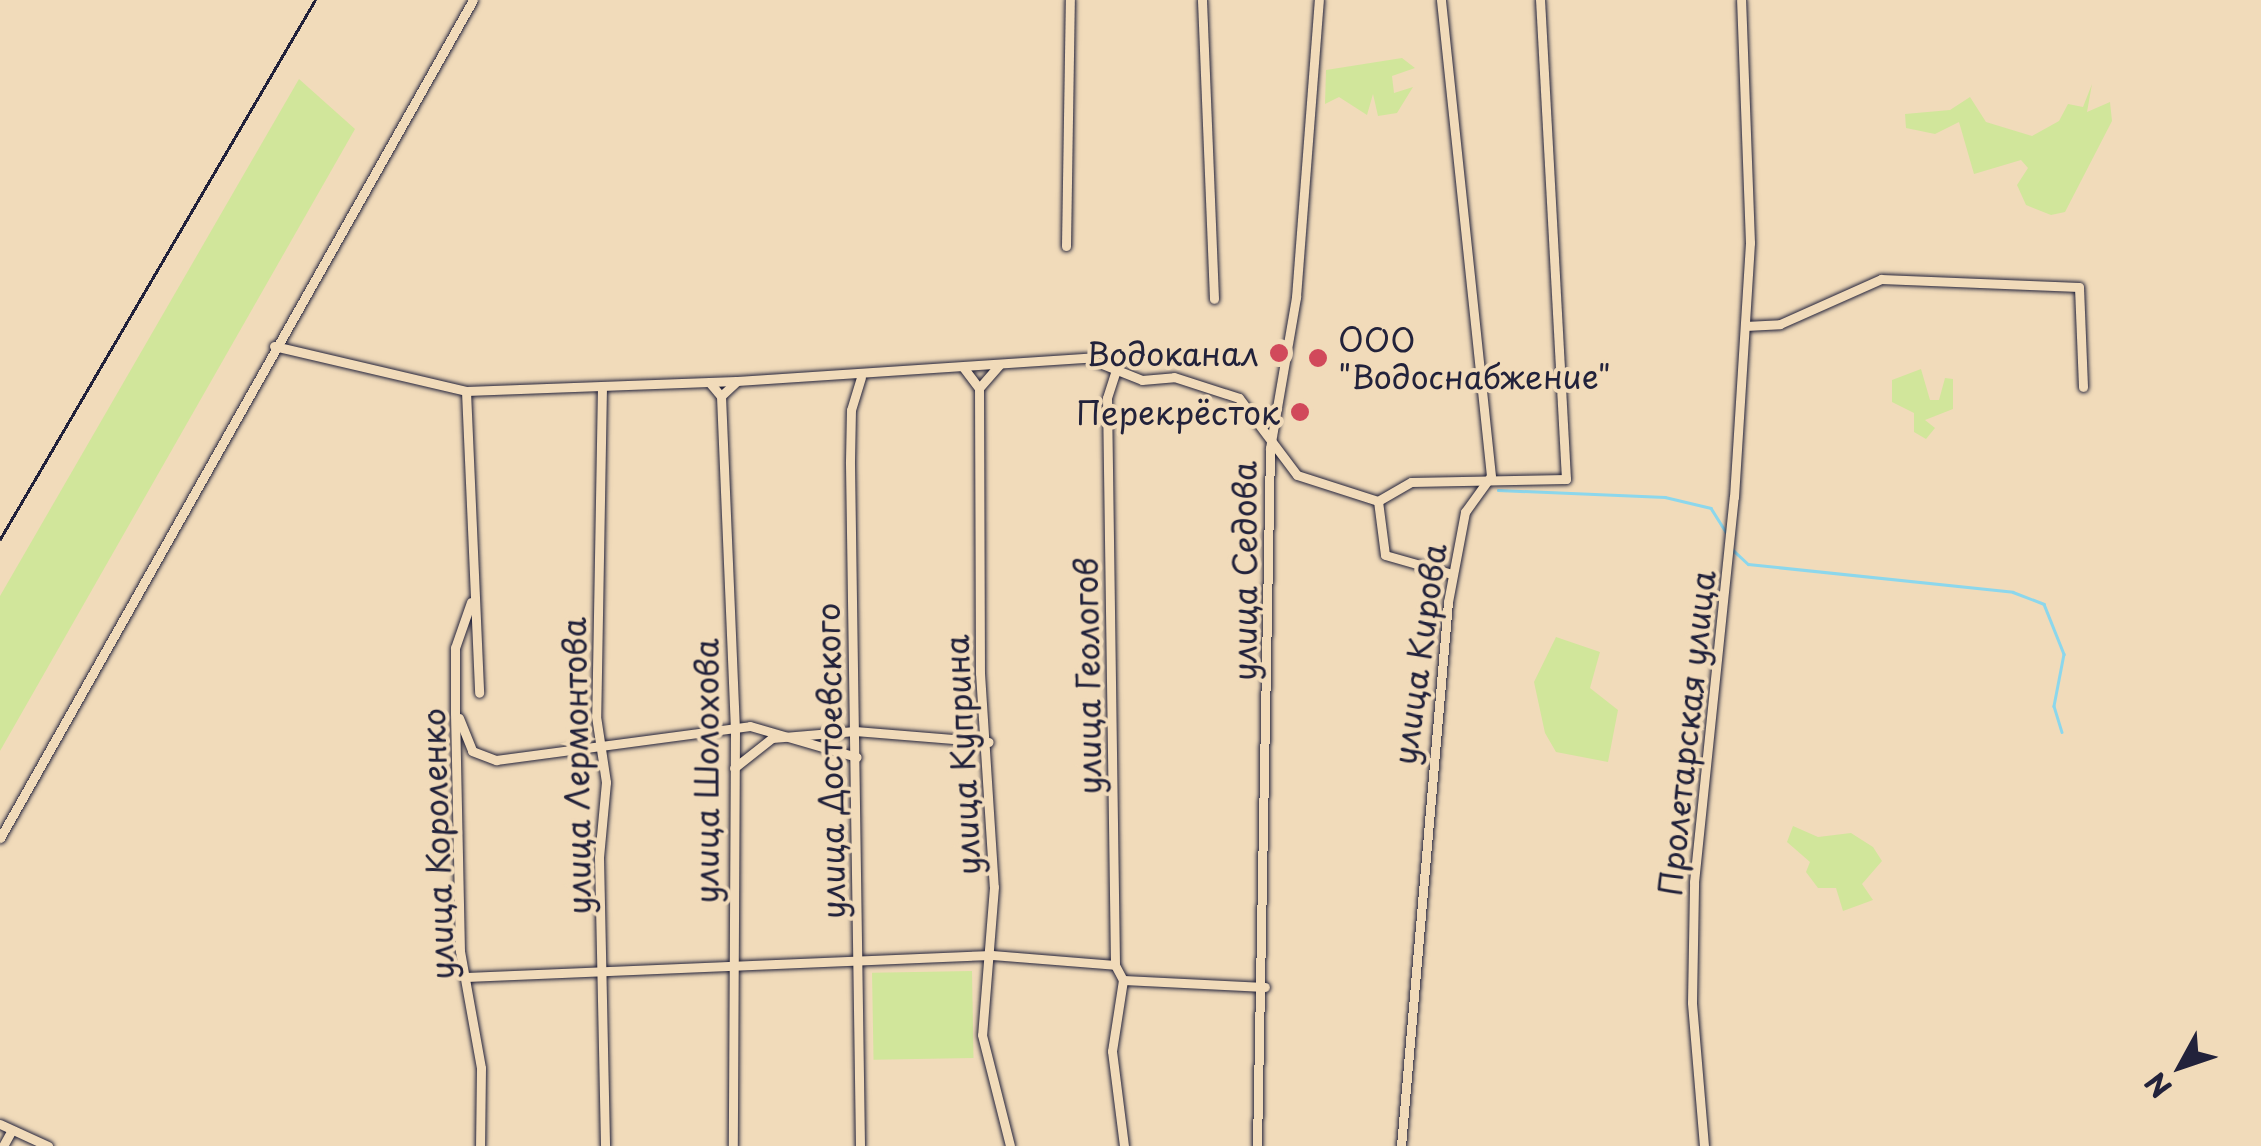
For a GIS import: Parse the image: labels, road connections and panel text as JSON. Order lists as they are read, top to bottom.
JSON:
{
  "streets": {
    "street": [
      "улица Седова",
      "улица Кирова",
      "улица Геологов",
      "Пролетарская улица",
      "улица Куприна",
      "улица Достоевского",
      "улица Лермонтова",
      "улица Шолохова",
      "улица Короленко"
    ]
  },
  "places": ["Водоканал", "ООО \"Водоснабжение\"", "Перекрёсток"],
  "north": "bottom left"
}
